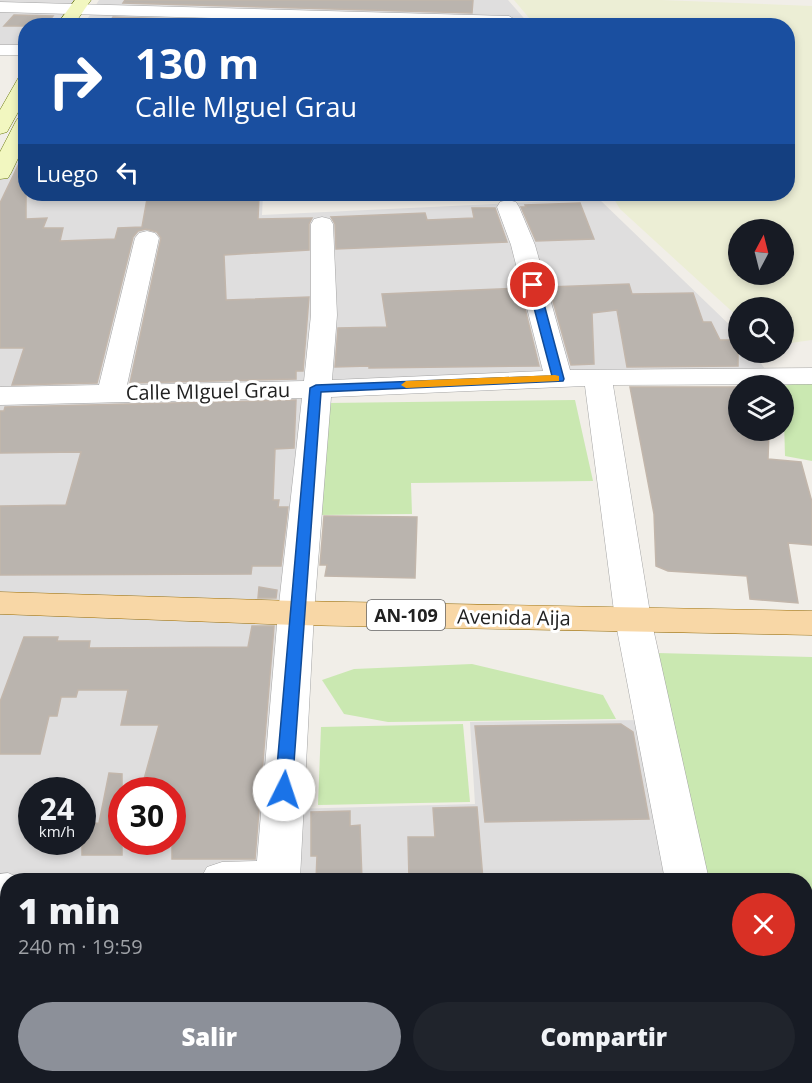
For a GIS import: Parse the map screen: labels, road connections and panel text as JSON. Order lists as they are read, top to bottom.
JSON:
{
  "streets": {
    "main road": ["AN-109", "Avenida Aija"],
    "street": ["Calle MIguel Grau"]
  },
  "north": "top",
  "page": {
    "turn": ["130 m", "Calle MIguel Grau"],
    "then": "Luego",
    "speed": "24 km/h",
    "limit": "30",
    "heading": ["1 min", "240 m · 19:59"],
    "buttons": ["Salir", "Compartir"]
  }
}
